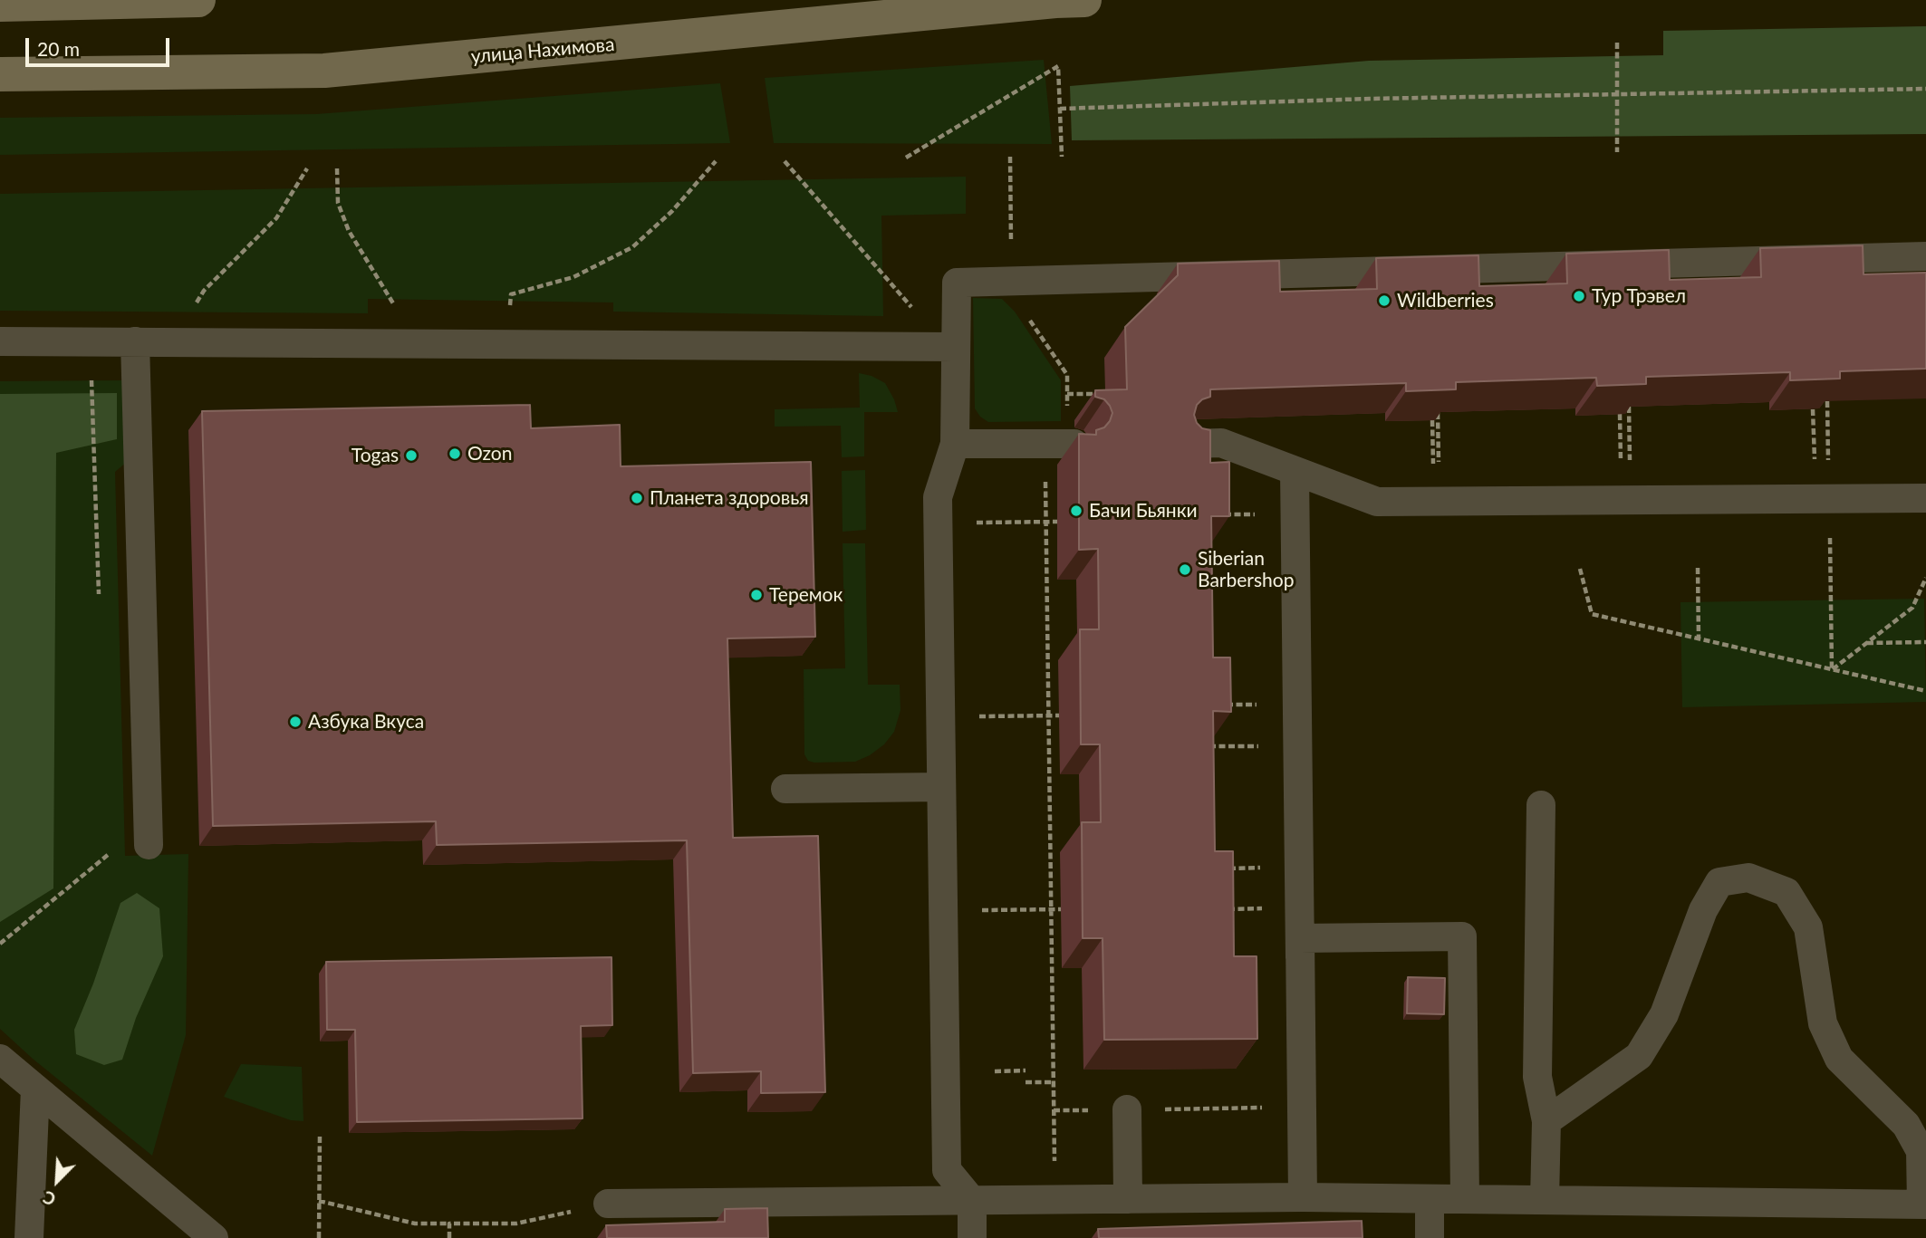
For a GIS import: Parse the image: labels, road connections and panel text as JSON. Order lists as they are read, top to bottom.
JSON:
{
  "streets": {
    "main road": ["улица Нахимова"]
  },
  "places": [
    "Тур Трэвел",
    "Wildberries",
    "Ozon",
    "Togas",
    "Планета здоровья",
    "Бачи Бьянки",
    "Siberian Barbershop",
    "Теремок",
    "Азбука Вкуса"
  ],
  "scale_bar": "20 m",
  "north": "bottom left"
}
